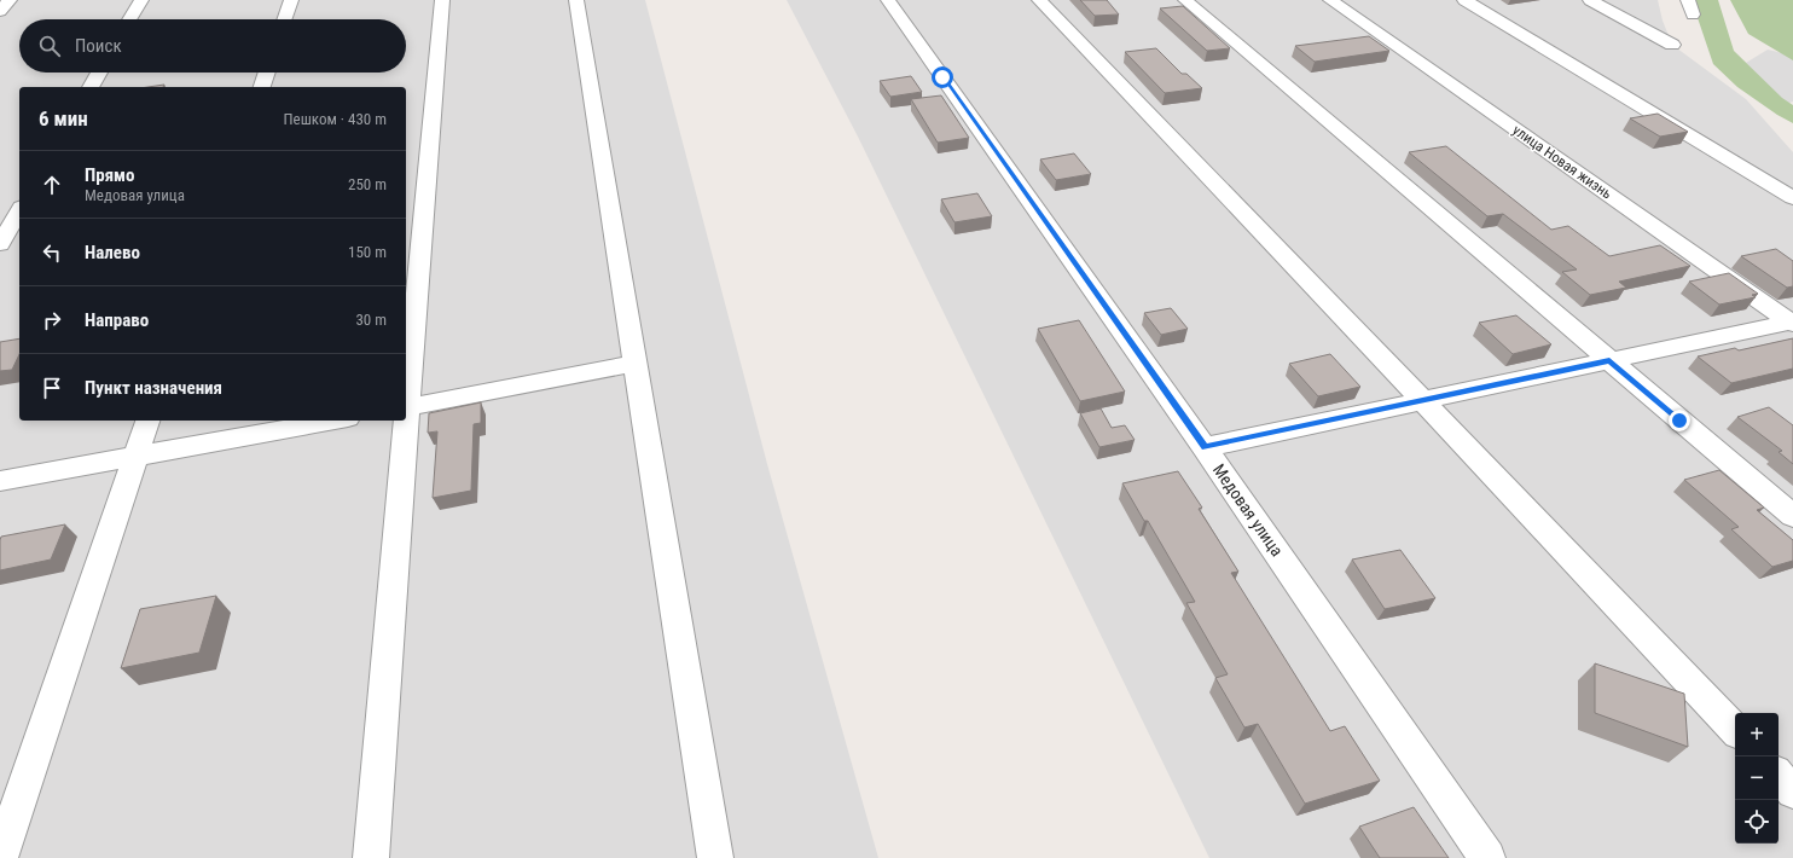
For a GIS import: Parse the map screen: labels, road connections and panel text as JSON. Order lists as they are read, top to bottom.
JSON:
{
  "streets": {
    "street": ["улица Новая жизнь", "Медовая улица"]
  },
  "page": {
    "search": "Поиск",
    "heading": ["6 мин", "Пешком · 430 m"],
    "list": [
      ["Прямо", "Медовая улица", "250 m"],
      ["Налево", "150 m"],
      ["Направо", "30 m"],
      "Пункт назначения"
    ],
    "map_buttons": ["+", "−"]
  }
}
